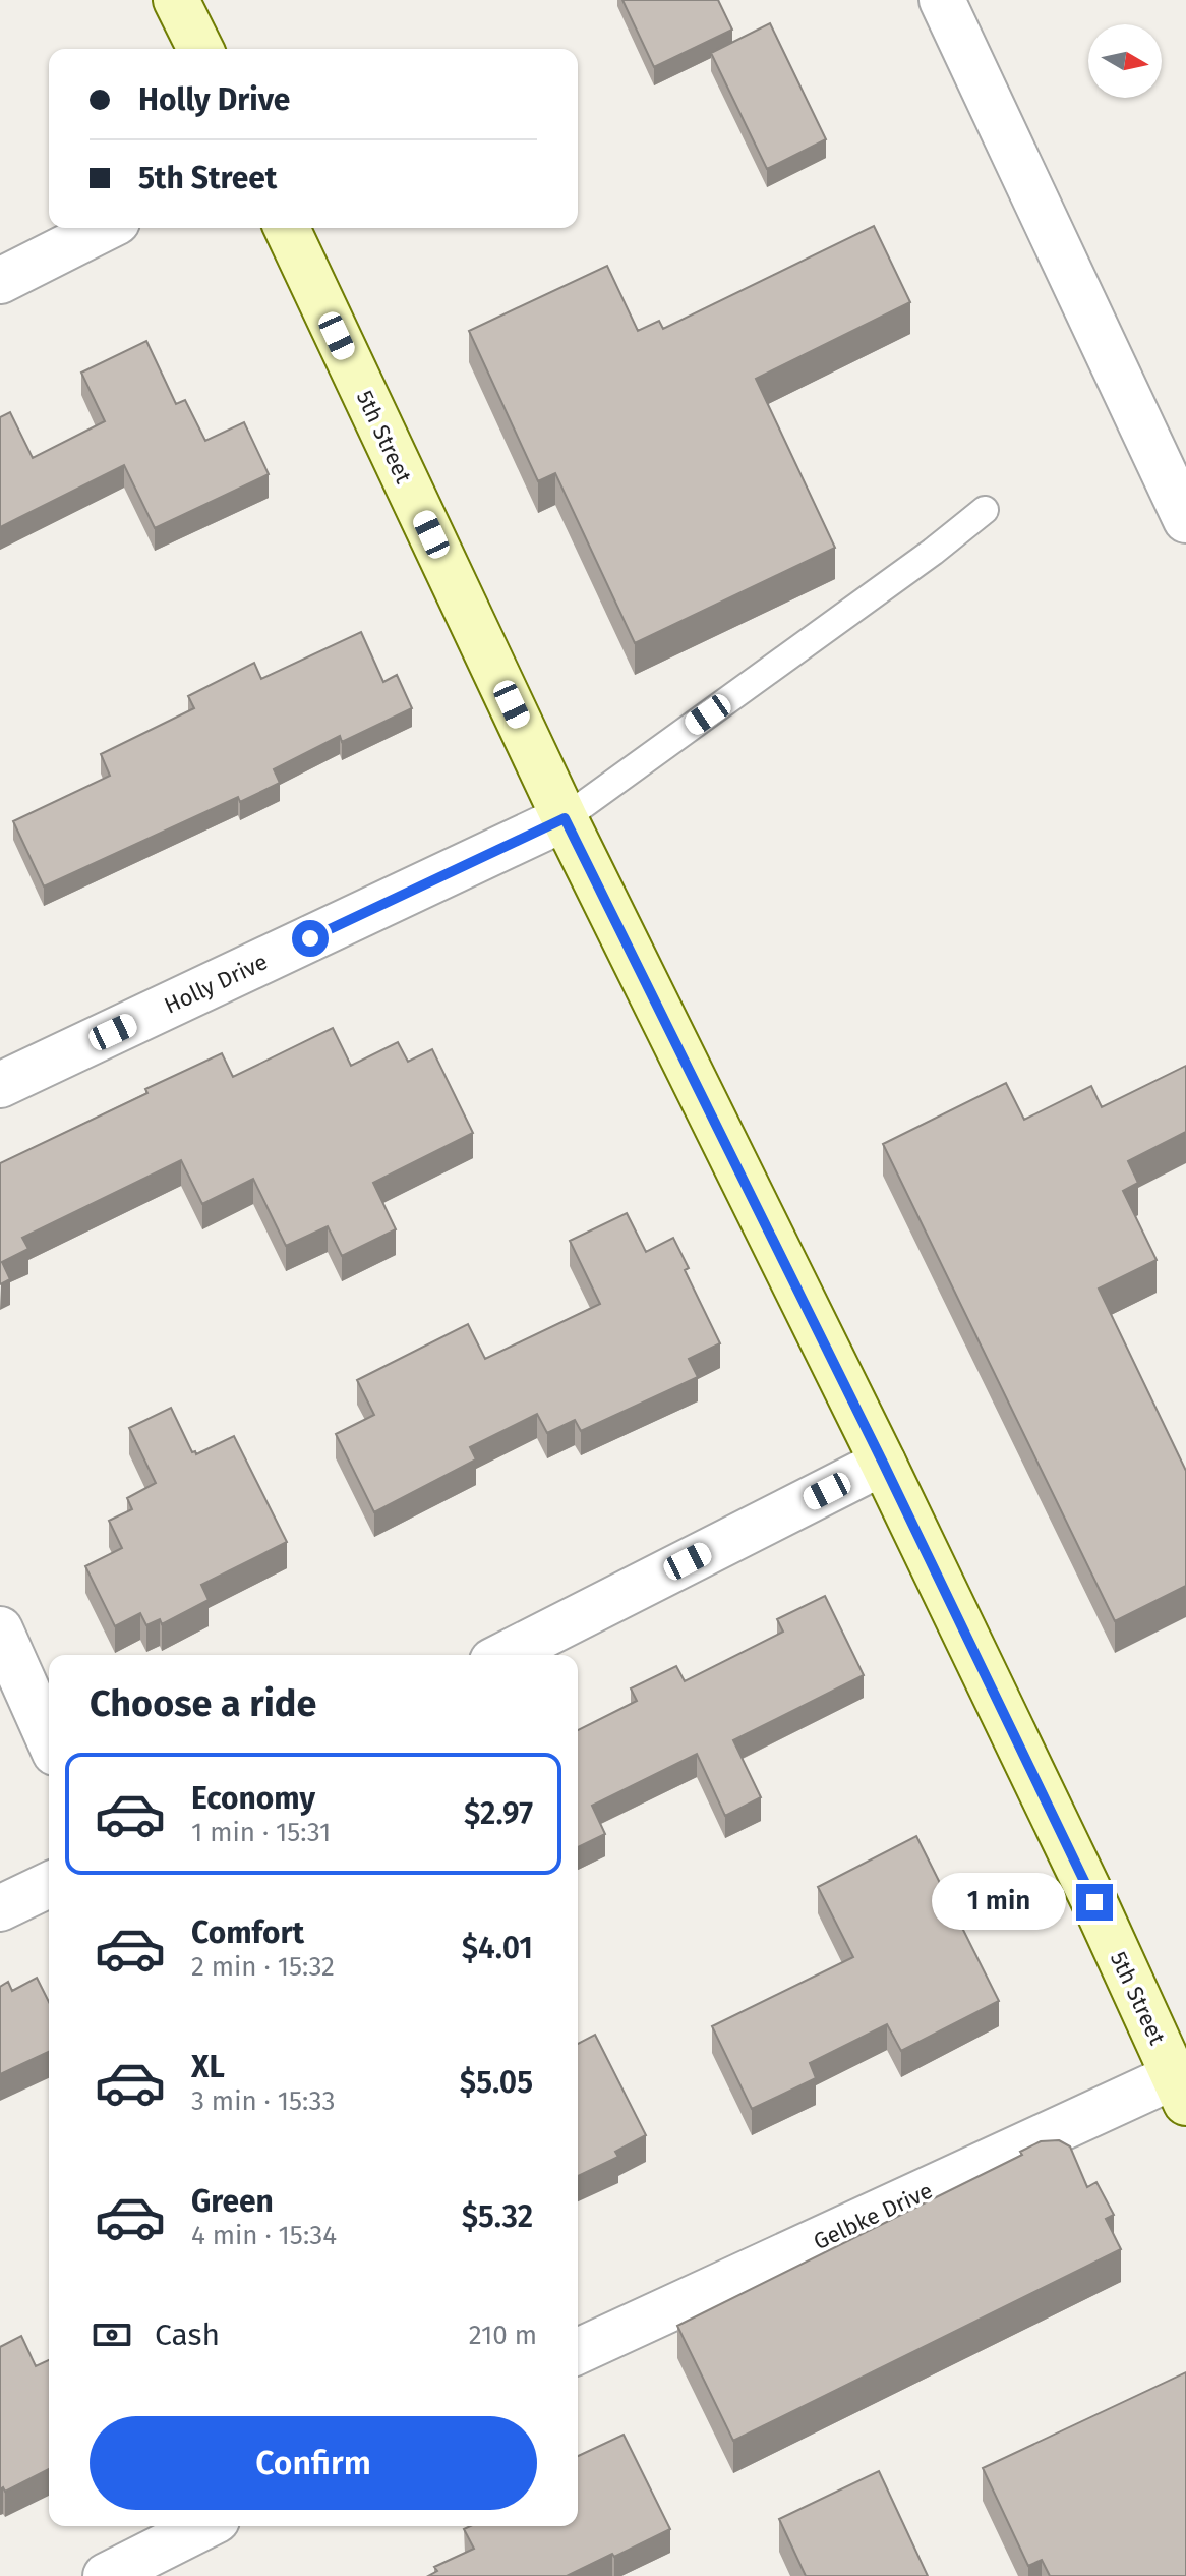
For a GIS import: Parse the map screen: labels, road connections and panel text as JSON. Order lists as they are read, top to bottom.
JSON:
{
  "streets": {
    "main road": ["5th Street"],
    "street": ["Holly Drive", "Gelbke Drive"]
  },
  "crossings": [
    ["5th Street", "Holly Drive"],
    ["5th Street", "Gelbke Drive"]
  ],
  "north": "right",
  "page": {
    "banner": ["Holly Drive", "5th Street"],
    "heading": "Choose a ride",
    "list": [
      {
        "name": "Economy",
        "note": "1 min · 15:31",
        "value": "$2.97"
      },
      {
        "name": "Comfort",
        "note": "2 min · 15:32",
        "value": "$4.01"
      },
      {
        "name": "XL",
        "note": "3 min · 15:33",
        "value": "$5.05"
      },
      {
        "name": "Green",
        "note": "4 min · 15:34",
        "value": "$5.32"
      }
    ],
    "bubble": "1 min",
    "pay": ["Cash", "210 m"],
    "buttons": "Confirm"
  }
}
